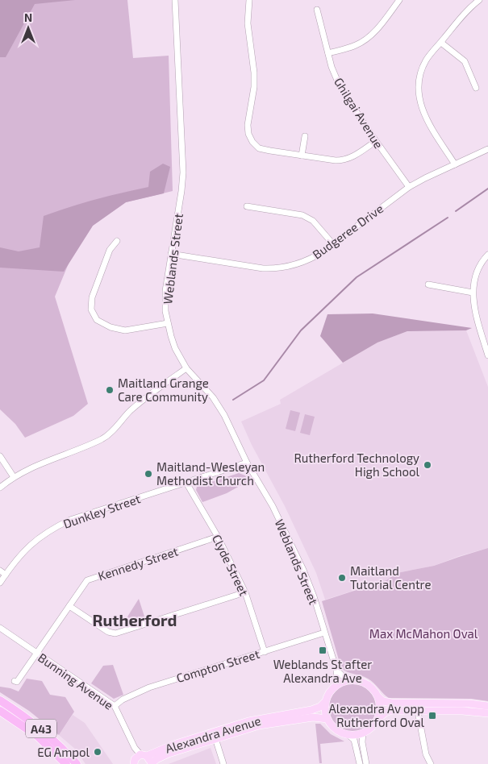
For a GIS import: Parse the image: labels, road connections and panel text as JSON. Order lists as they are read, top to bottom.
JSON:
{
  "streets": {
    "highway": ["A43"],
    "main road": ["Alexandra Avenue"],
    "street": [
      "Ghilgai Avenue",
      "Budgeree Drive",
      "Weblands Street",
      "Dunkley Street",
      "Kennedy Street",
      "Clyde Street",
      "Compton Street",
      "Bunning Avenue"
    ]
  },
  "crossings": [
    ["Ghilgai Avenue", "Budgeree Drive"],
    ["Budgeree Drive", "Weblands Street"],
    ["Weblands Street", "Dunkley Street"],
    ["Weblands Street", "Compton Street"],
    ["Weblands Street", "Alexandra Avenue"],
    ["Dunkley Street", "Clyde Street"],
    ["Kennedy Street", "Clyde Street"],
    ["Kennedy Street", "Bunning Avenue"],
    ["Clyde Street", "Compton Street"],
    ["Compton Street", "Bunning Avenue"],
    ["Bunning Avenue", "Alexandra Avenue"]
  ],
  "districts": ["Rutherford"],
  "parks": ["Max McMahon Oval"],
  "places": {
    "other": [
      "Maitland Grange Care Community",
      "Rutherford Technology High School",
      "Maitland-Wesleyan Methodist Church",
      "Maitland Tutorial Centre",
      "EG Ampol"
    ],
    "transit": ["Weblands St after Alexandra Ave", "Alexandra Av opp Rutherford Oval"]
  },
  "north": "top"
}
